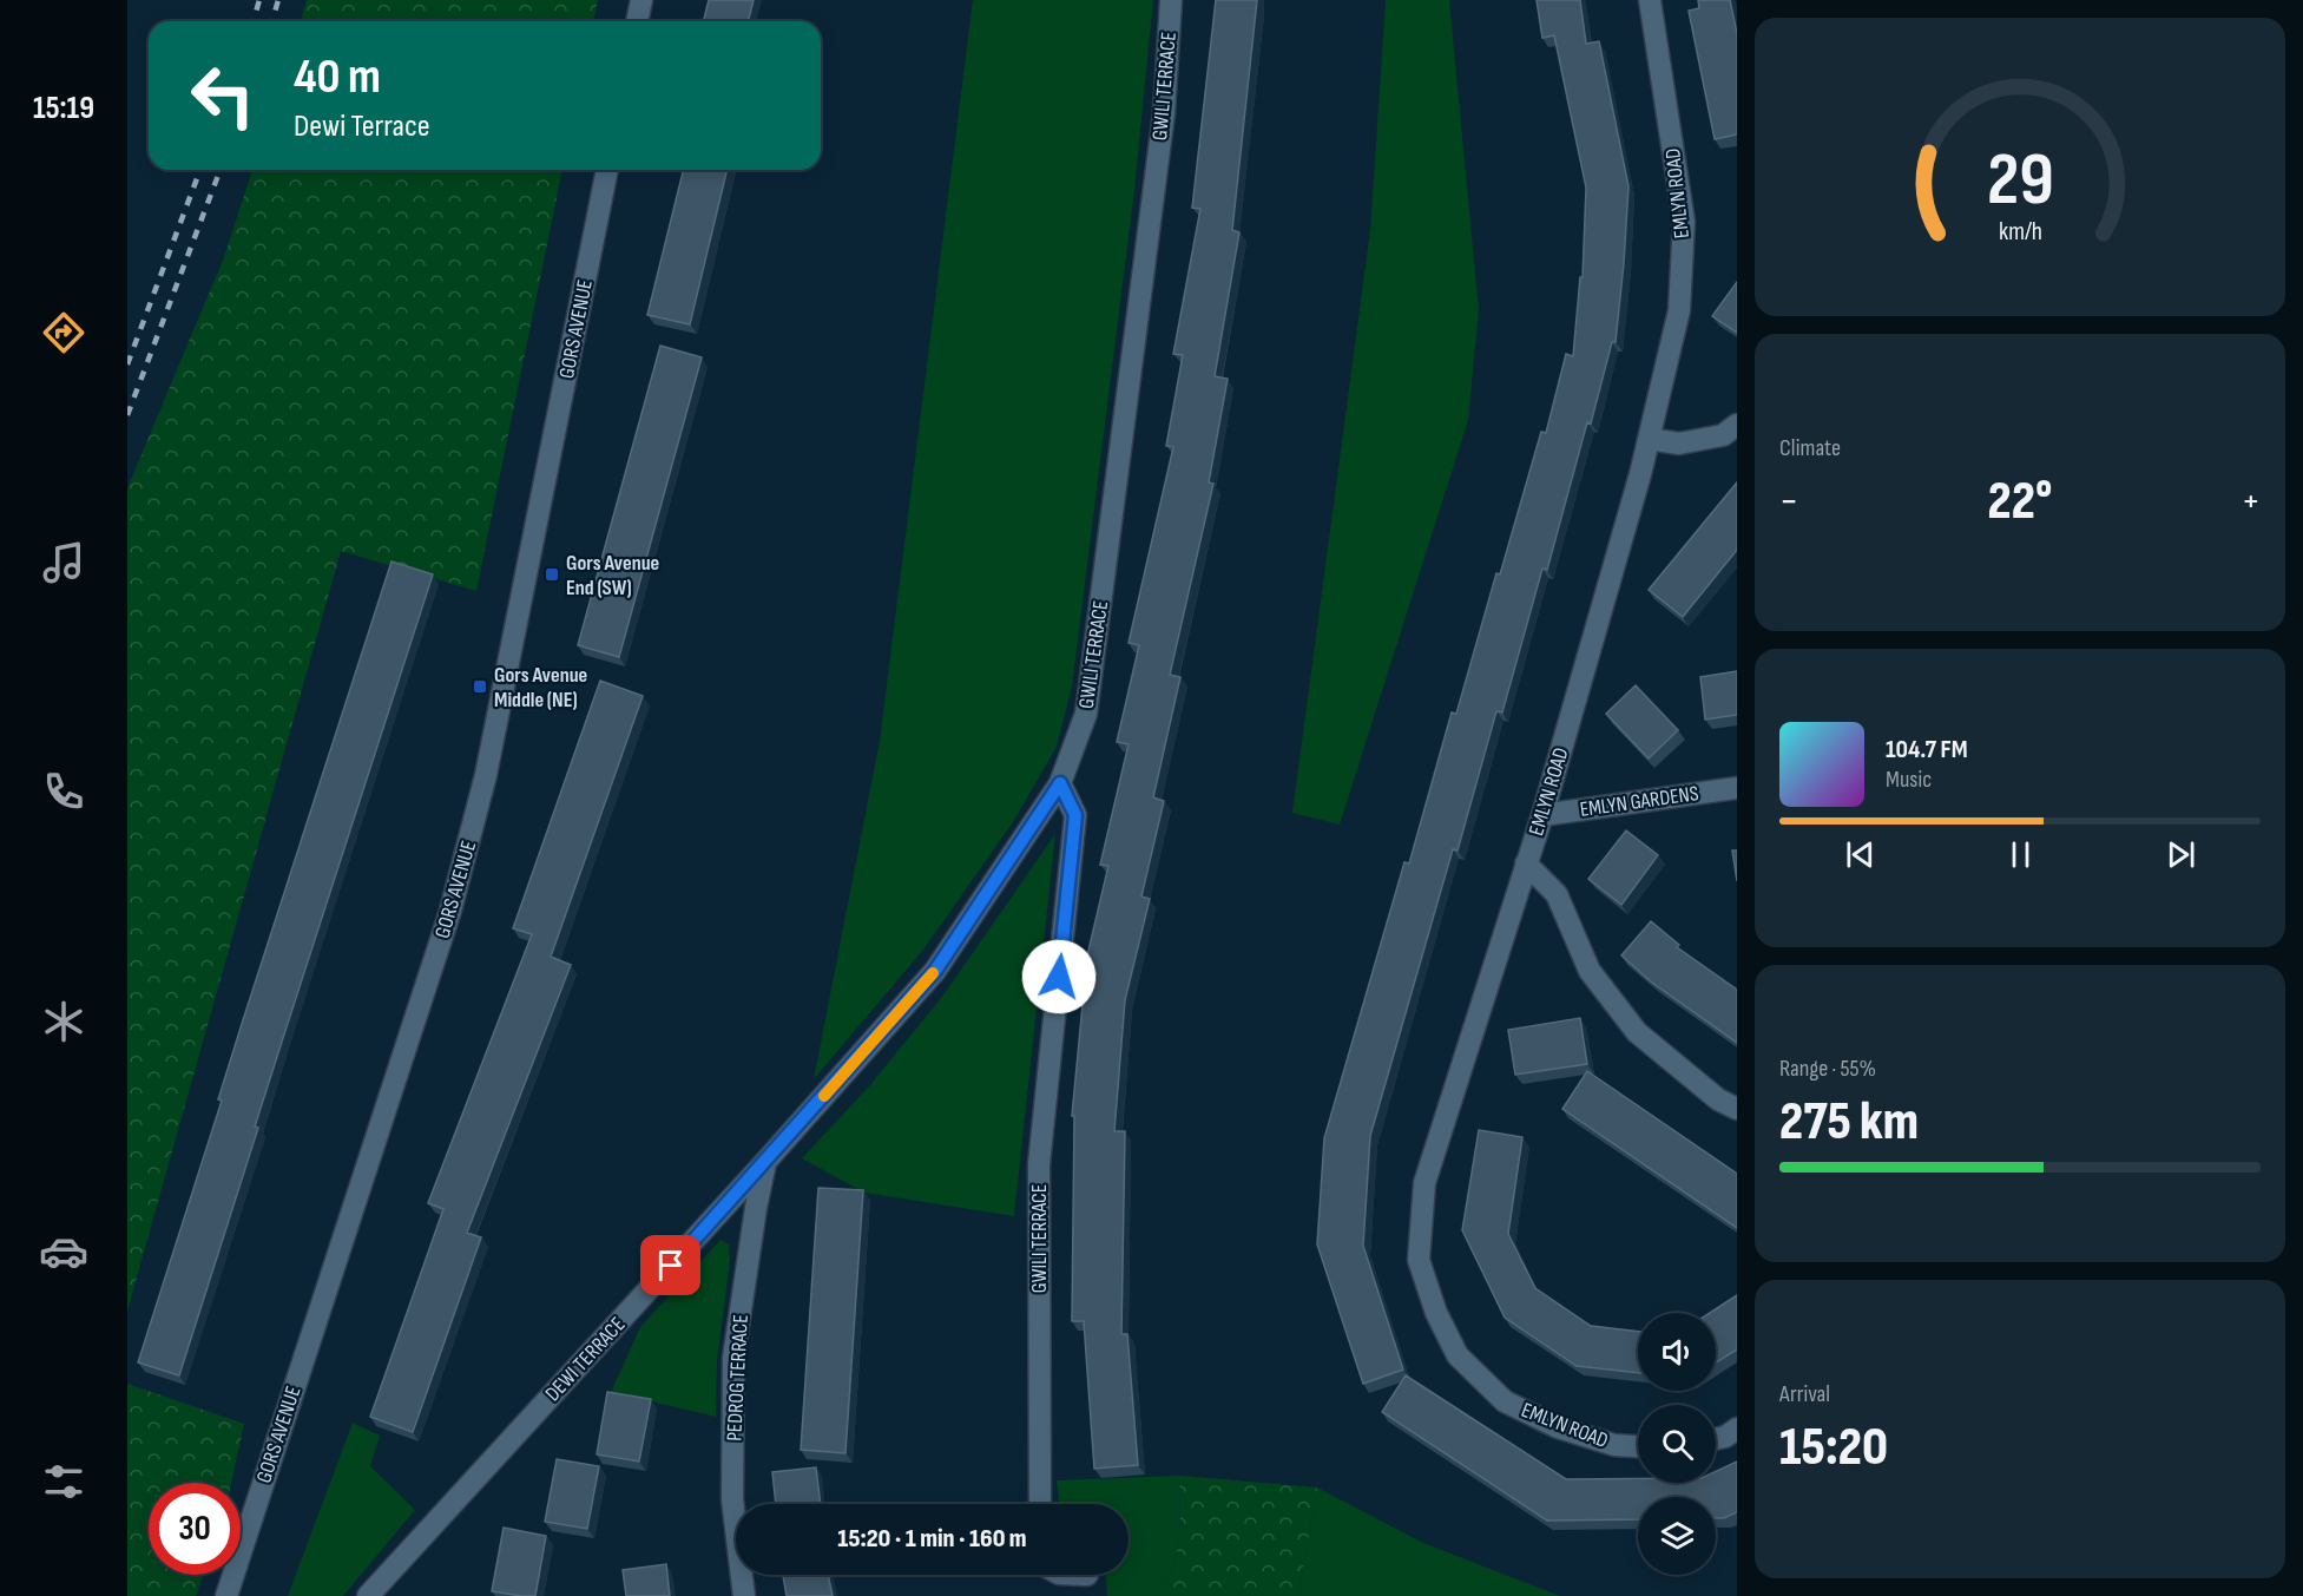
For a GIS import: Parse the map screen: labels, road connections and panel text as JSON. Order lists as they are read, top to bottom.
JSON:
{
  "streets": {
    "street": [
      "GWILI TERRACE",
      "EMLYN ROAD",
      "GORS AVENUE",
      "EMLYN GARDENS",
      "DEWI TERRACE",
      "PEDROG TERRACE"
    ]
  },
  "crossings": [
    ["GWILI TERRACE", "DEWI TERRACE"],
    ["EMLYN ROAD", "EMLYN GARDENS"],
    ["DEWI TERRACE", "PEDROG TERRACE"]
  ],
  "places": {
    "transit": ["Gors Avenue End (SW)", "Gors Avenue Middle (NE)"]
  },
  "page": {
    "tabs": "15:19",
    "turn": ["40 m", "Dewi Terrace"],
    "tile": [
      "Climate",
      ["Range · 55%", "275 km"],
      ["Arrival", "15:20"]
    ],
    "heat": ["−", "22°", "+"],
    "song": ["104.7 FM", "Music"],
    "limit": "30",
    "trip": "15:20 · 1 min · 160 m",
    "gauge": ["29", "km/h"]
  }
}
